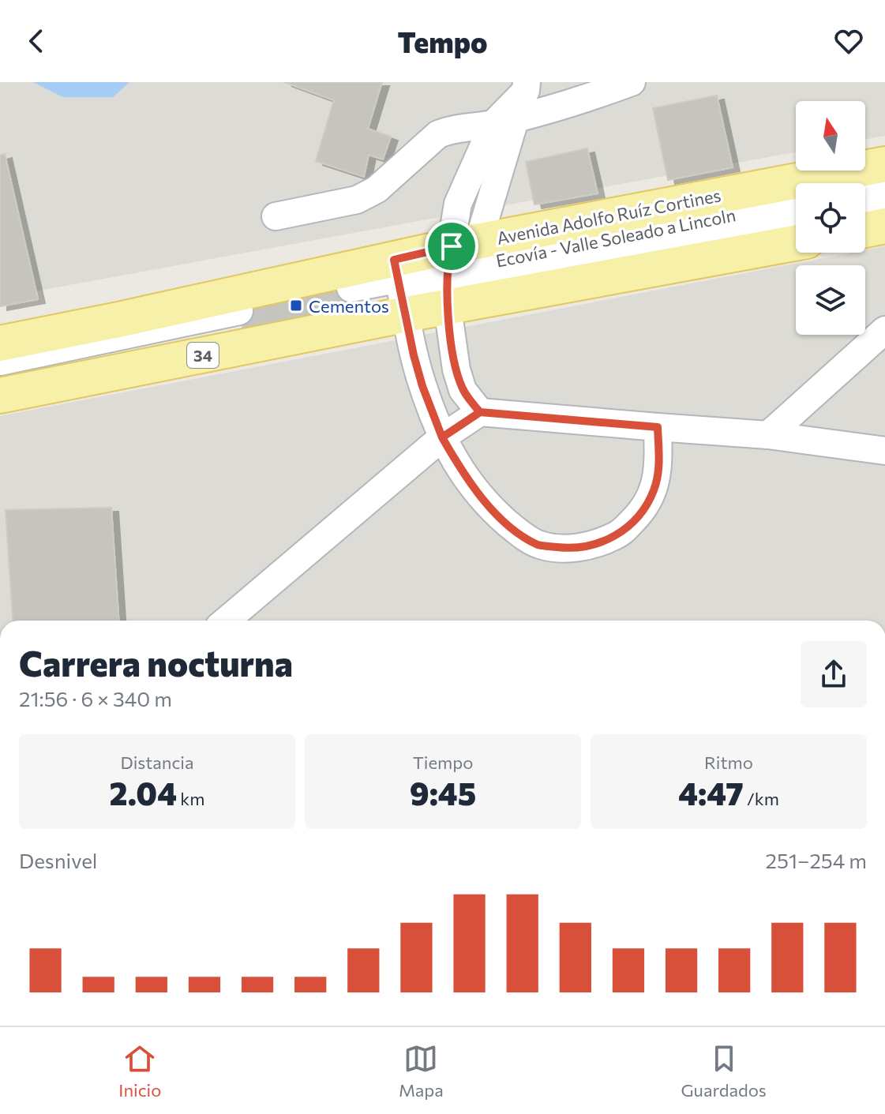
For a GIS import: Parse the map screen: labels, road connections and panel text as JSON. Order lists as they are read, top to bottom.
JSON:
{
  "streets": {
    "main road": ["Avenida Adolfo Ruíz Cortines", "34"],
    "lane": ["Ecovía - Valle Soleado a Lincoln"]
  },
  "crossings": [
    ["Avenida Adolfo Ruíz Cortines", "Ecovía - Valle Soleado a Lincoln"]
  ],
  "places": {
    "transit": ["Cementos"]
  },
  "north": "top",
  "page": {
    "header": "Tempo",
    "heading": ["Carrera nocturna", "21:56 · 6 × 340 m"],
    "stats": [
      ["Distancia", "2.04 km"],
      ["Tiempo", "9:45"],
      ["Ritmo", "4:47 /km"]
    ],
    "chart": ["Desnivel", "251–254 m"],
    "tabs": ["Inicio", "Mapa", "Guardados"]
  }
}
